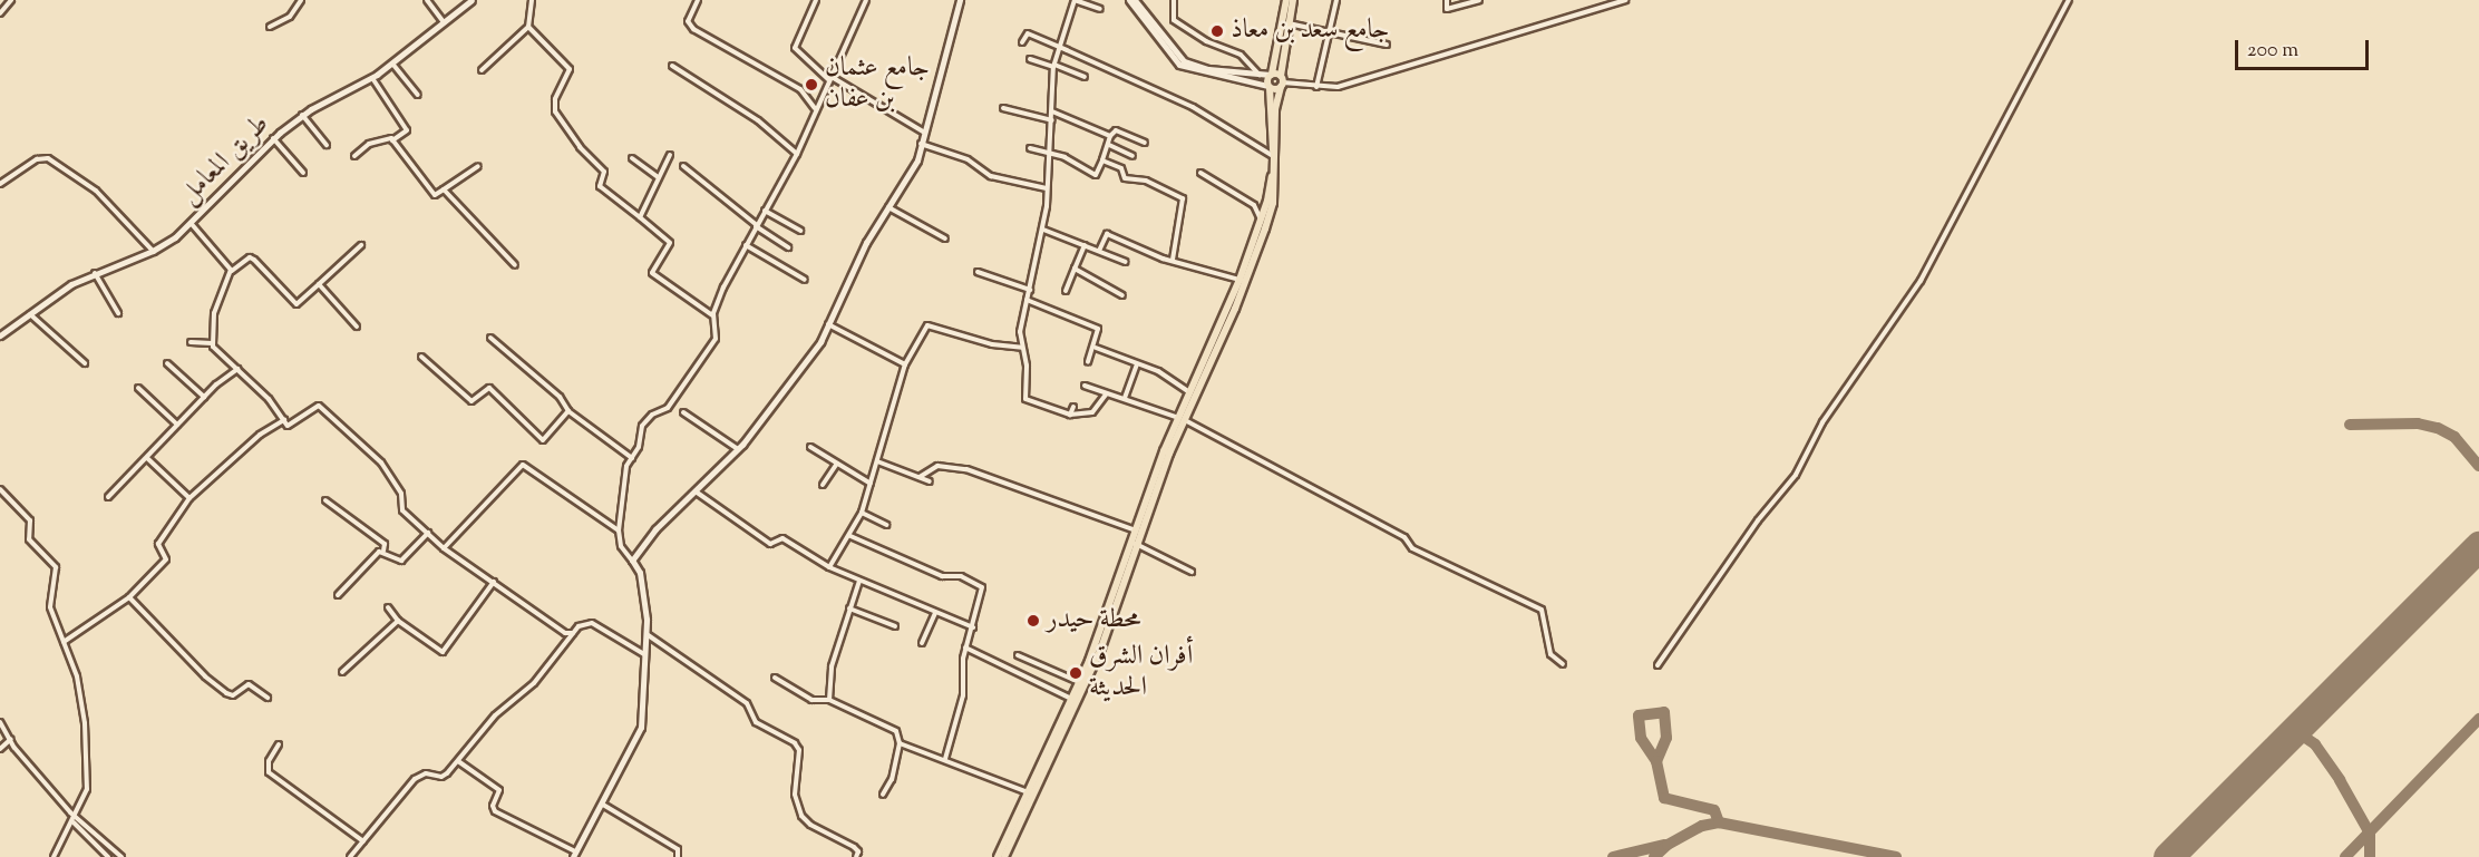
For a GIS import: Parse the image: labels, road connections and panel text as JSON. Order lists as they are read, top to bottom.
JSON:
{
  "streets": {
    "main road": ["طريق المعامل"]
  },
  "places": [
    "جامع سعد بن معاذ",
    "جامع عثمان بن عفان",
    "محطة حيدر",
    "أفران الشرق الحديثة"
  ],
  "scale_bar": "200 m"
}
